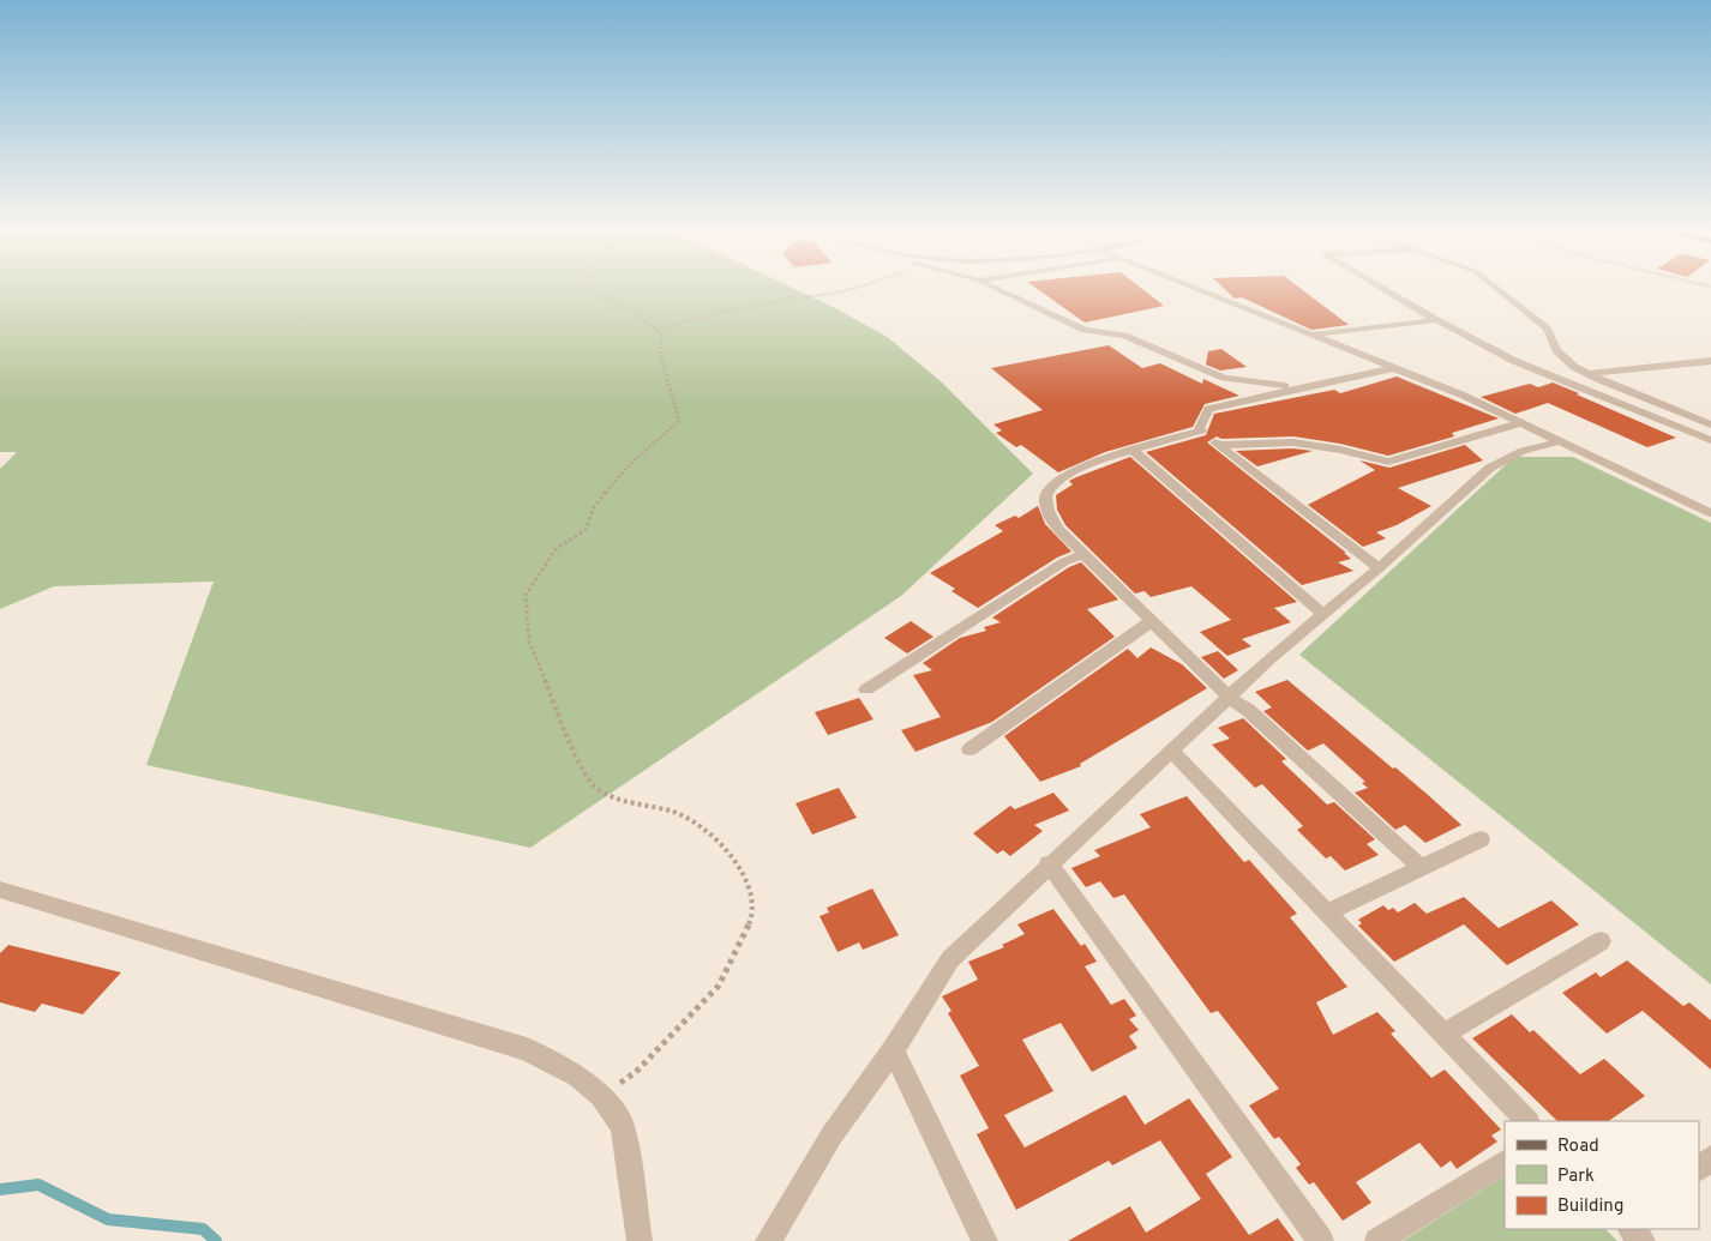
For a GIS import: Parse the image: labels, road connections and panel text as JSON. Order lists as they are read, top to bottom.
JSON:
{
  "legend": ["Road", "Park", "Building"]
}
